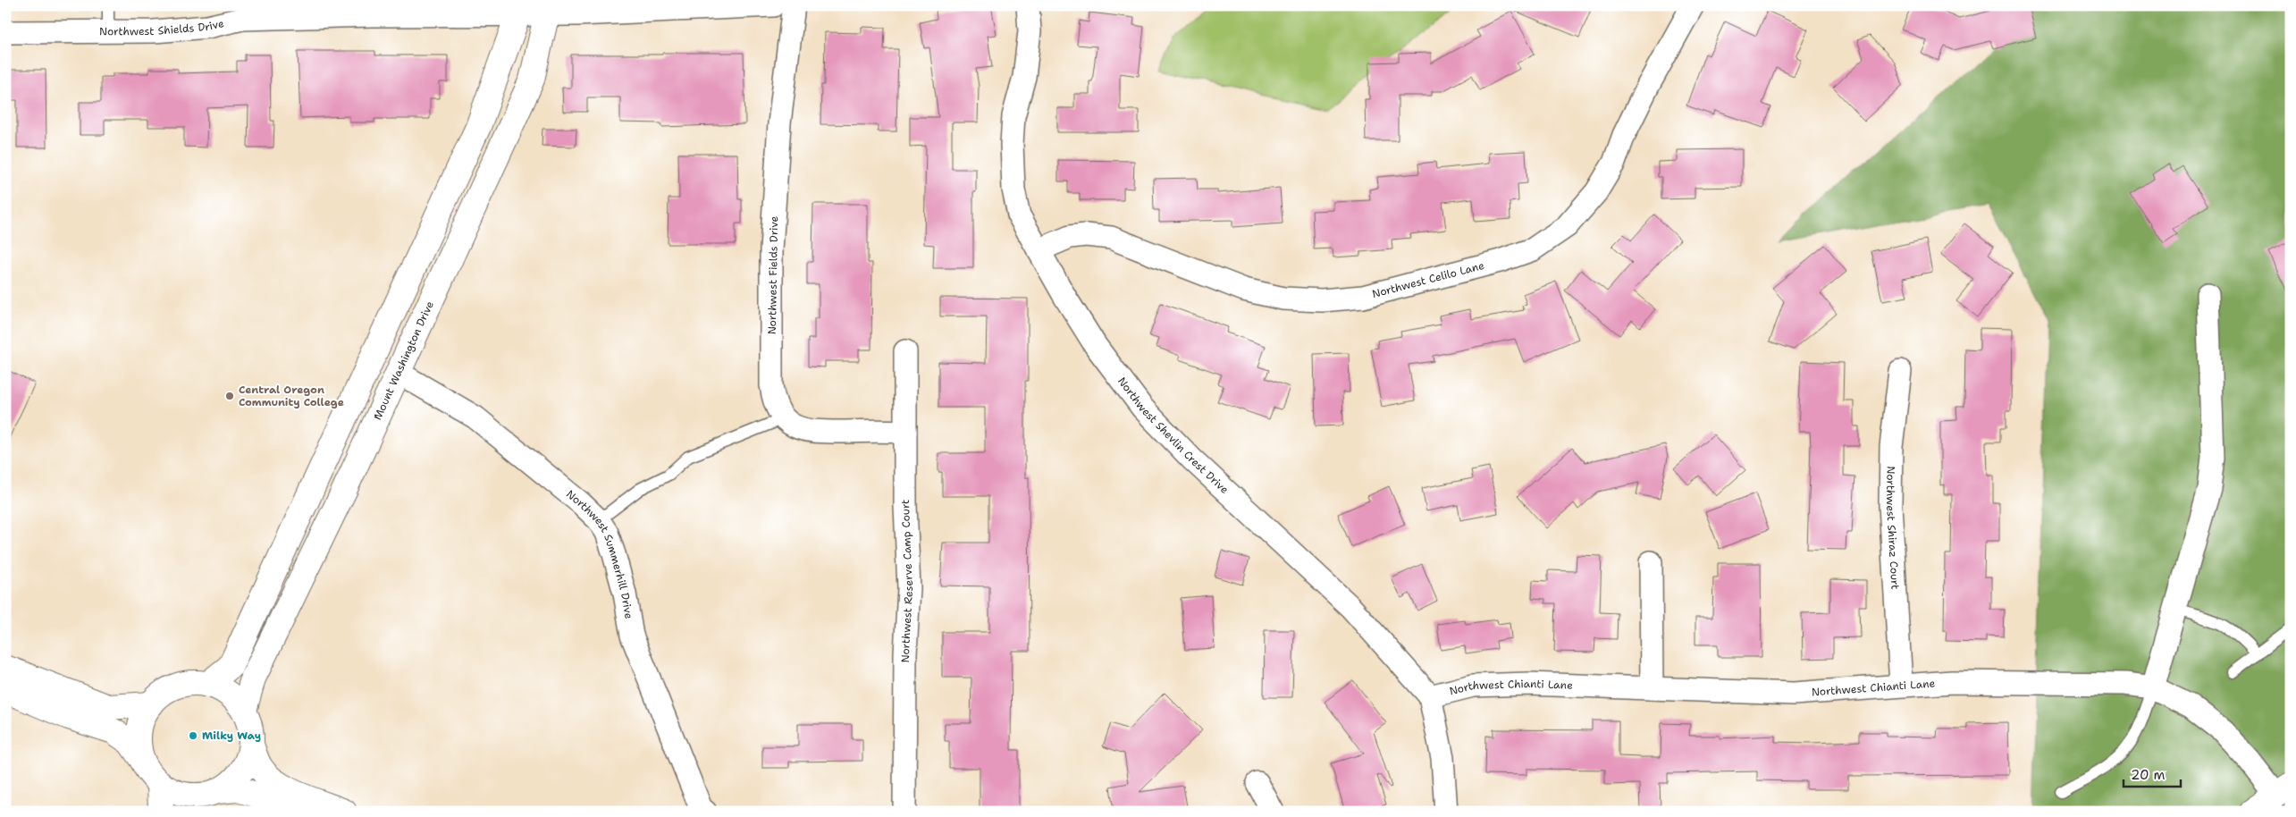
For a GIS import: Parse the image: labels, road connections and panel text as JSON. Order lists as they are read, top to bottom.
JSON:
{
  "streets": {
    "main road": ["Mount Washington Drive"],
    "street": [
      "Northwest Shields Drive",
      "Northwest Fields Drive",
      "Northwest Celilo Lane",
      "Northwest Shevlin Crest Drive",
      "Northwest Shiraz Court",
      "Northwest Summerhill Drive",
      "Northwest Reserve Camp Court",
      "Northwest Chianti Lane"
    ]
  },
  "crossings": [
    ["Northwest Shields Drive", "Mount Washington Drive"],
    ["Northwest Celilo Lane", "Northwest Shevlin Crest Drive"],
    ["Mount Washington Drive", "Northwest Summerhill Drive"],
    ["Northwest Shevlin Crest Drive", "Northwest Chianti Lane"],
    ["Northwest Shiraz Court", "Northwest Chianti Lane"]
  ],
  "places": ["Central Oregon Community College", "Milky Way"],
  "scale_bar": "20 m"
}
